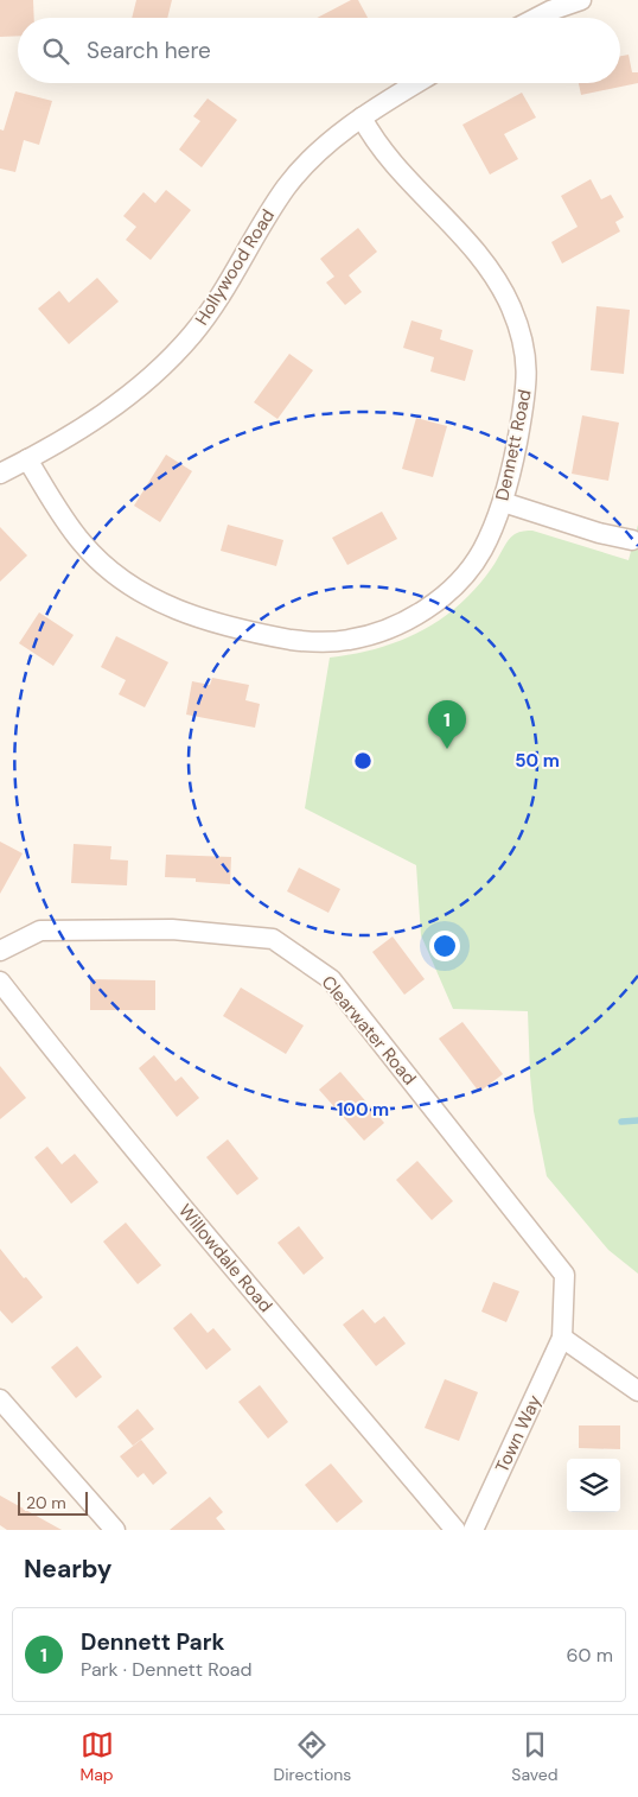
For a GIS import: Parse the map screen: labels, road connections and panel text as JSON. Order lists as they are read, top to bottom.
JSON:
{
  "streets": {
    "street": [
      "Hollywood Road",
      "Dennett Road",
      "Clearwater Road",
      "Willowdale Road",
      "Town Way"
    ]
  },
  "crossings": [
    ["Hollywood Road", "Dennett Road"],
    ["Clearwater Road", "Town Way"]
  ],
  "scale_bar": "20 m",
  "page": {
    "search": "Search here",
    "pins": "1",
    "scale": "20 m",
    "heading": "Nearby",
    "list": [
      {
        "mark": "1",
        "name": "Dennett Park",
        "note": "Park · Dennett Road",
        "value": "60 m"
      }
    ],
    "nav": ["Map", "Directions", "Saved"]
  },
  "rings": ["50 m", "100 m"]
}
